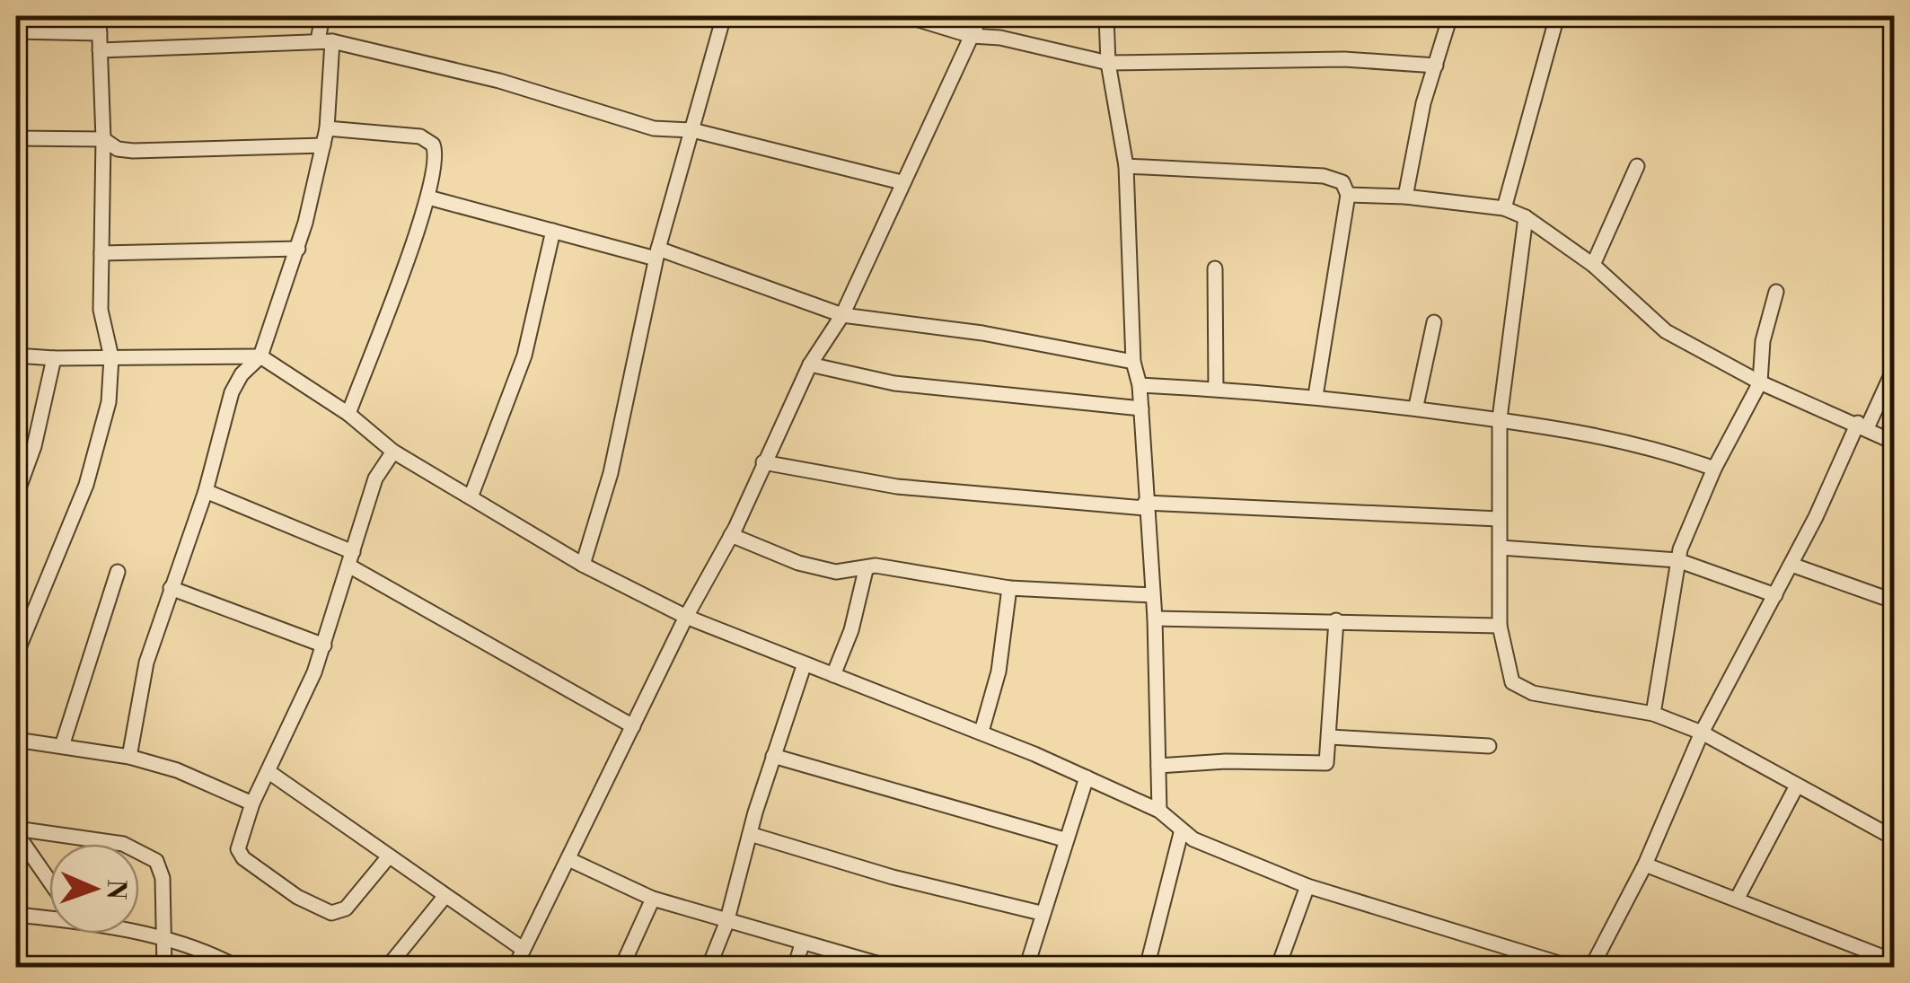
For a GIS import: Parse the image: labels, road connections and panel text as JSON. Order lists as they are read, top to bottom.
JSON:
{
  "north": "right"
}
